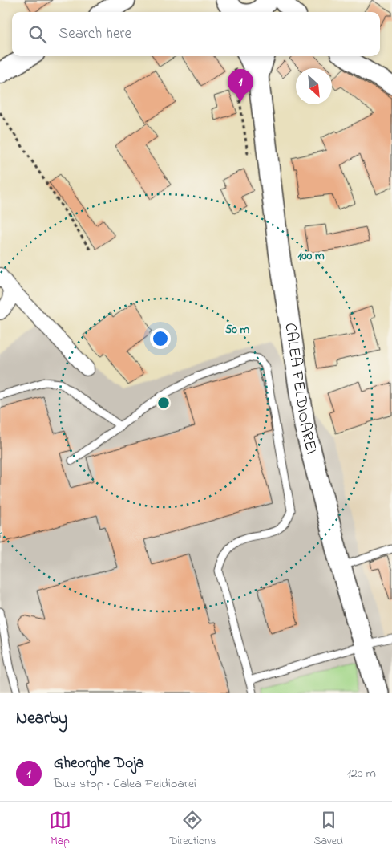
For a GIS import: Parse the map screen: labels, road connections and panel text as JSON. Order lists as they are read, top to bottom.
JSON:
{
  "streets": {
    "main road": ["CALEA FELDIOAREI"]
  },
  "north": "bottom right",
  "page": {
    "search": "Search here",
    "pins": "1",
    "heading": "Nearby",
    "list": [
      {
        "mark": "1",
        "name": "Gheorghe Doja",
        "note": "Bus stop · Calea Feldioarei",
        "value": "120 m"
      }
    ],
    "nav": ["Map", "Directions", "Saved"]
  },
  "rings": ["100 m", "50 m"]
}
